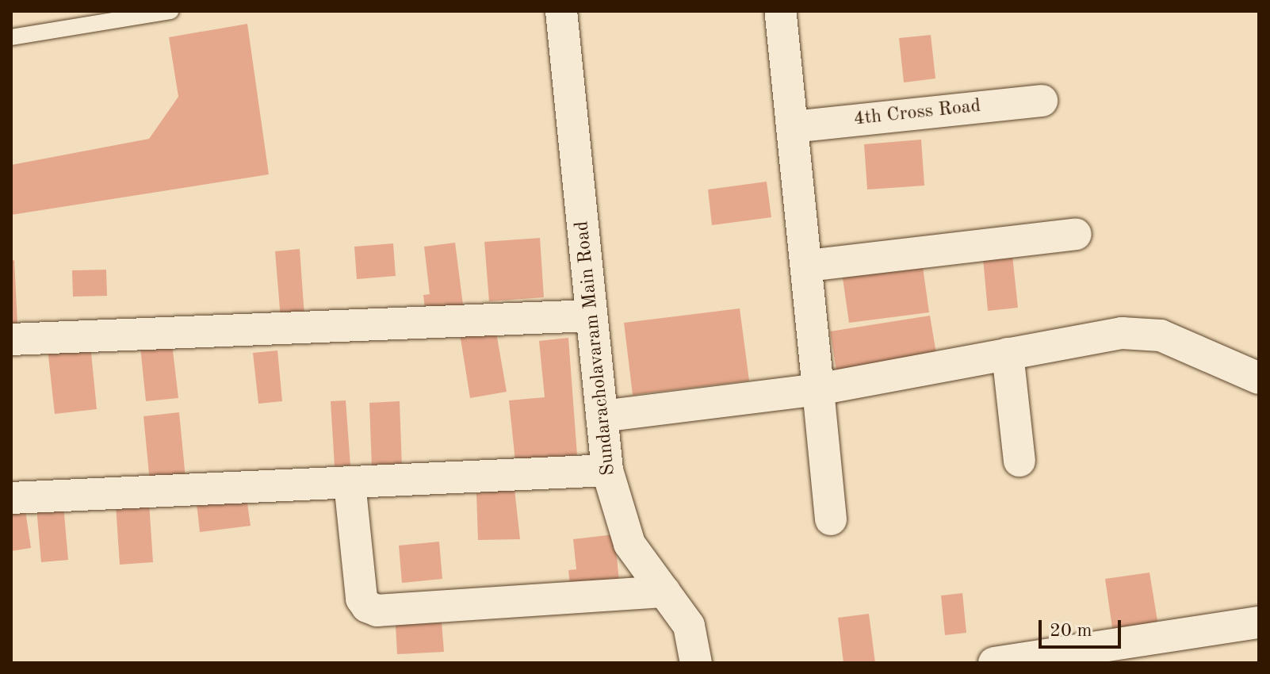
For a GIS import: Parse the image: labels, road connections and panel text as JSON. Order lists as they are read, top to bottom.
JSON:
{
  "streets": {
    "street": ["4th Cross Road", "Sundaracholavaram Main Road"]
  },
  "scale_bar": "20 m"
}
